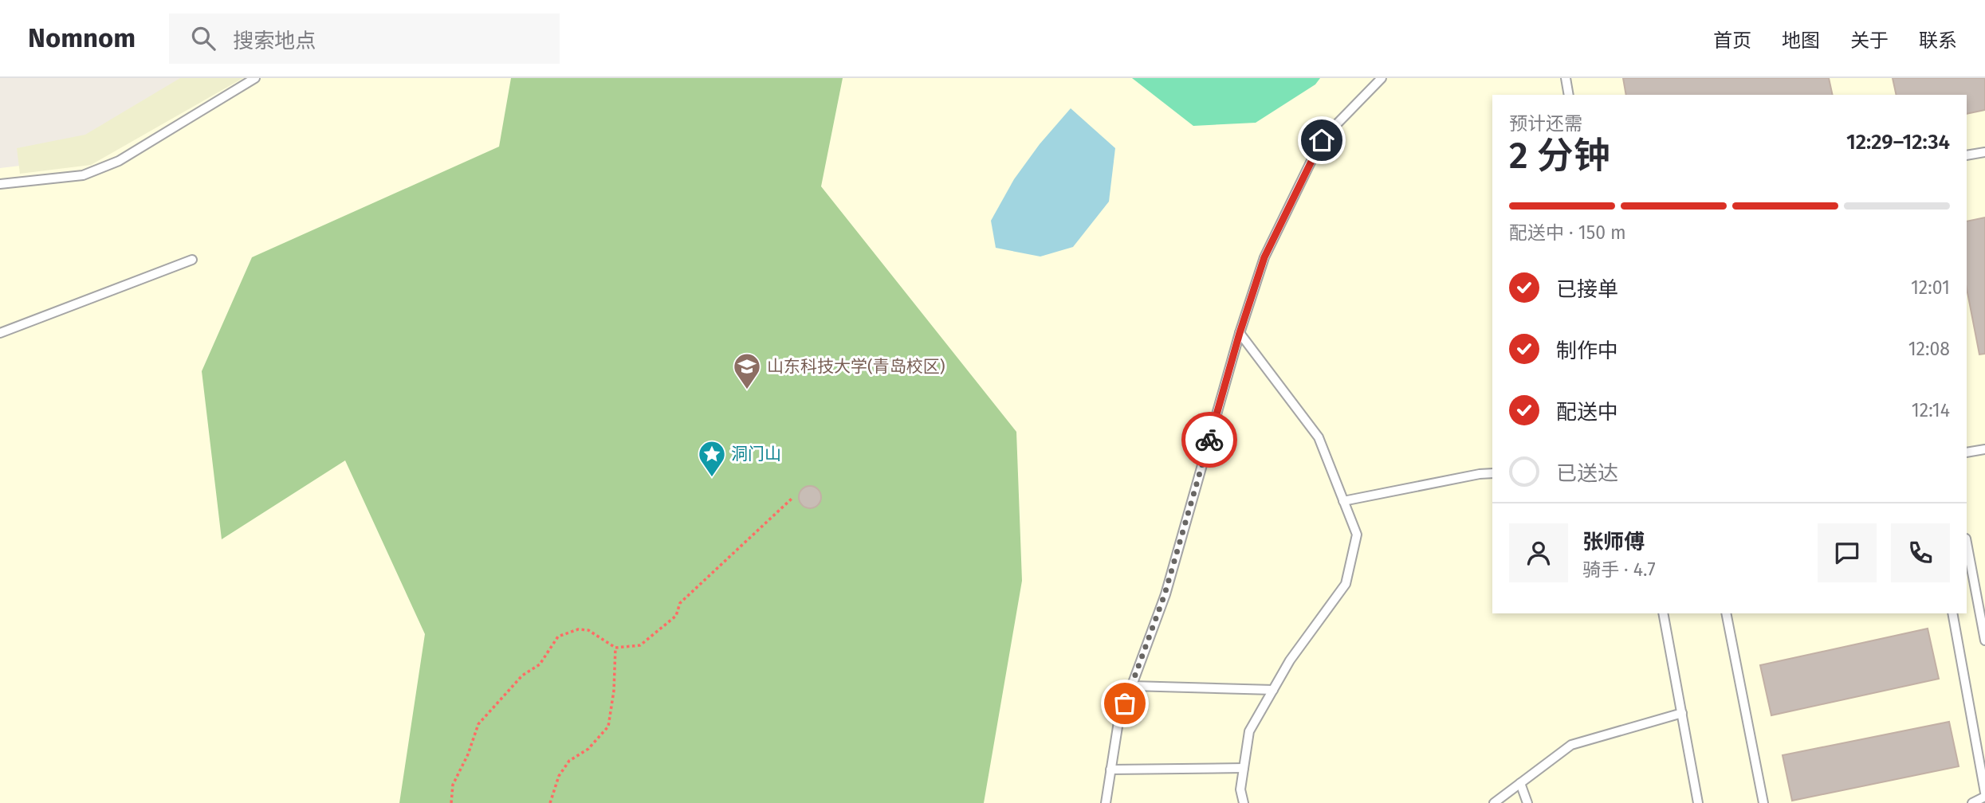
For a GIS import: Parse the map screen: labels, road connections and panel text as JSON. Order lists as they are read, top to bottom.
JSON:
{
  "places": {
    "school or university": ["山东科技大学(青岛校区)"],
    "place": ["洞门山"]
  },
  "page": {
    "header": "Nomnom",
    "search": "搜索地点",
    "nav": [
      "首页",
      "地图",
      "关于",
      "联系"
    ],
    "heading": ["2 分钟", "预计还需", "12:29–12:34"],
    "panel": ["张师傅", "骑手 · 4.7"],
    "bar": "配送中 · 150 m",
    "list": [
      ["已接单", "12:01"],
      ["制作中", "12:08"],
      ["配送中", "12:14"],
      "已送达"
    ]
  }
}
